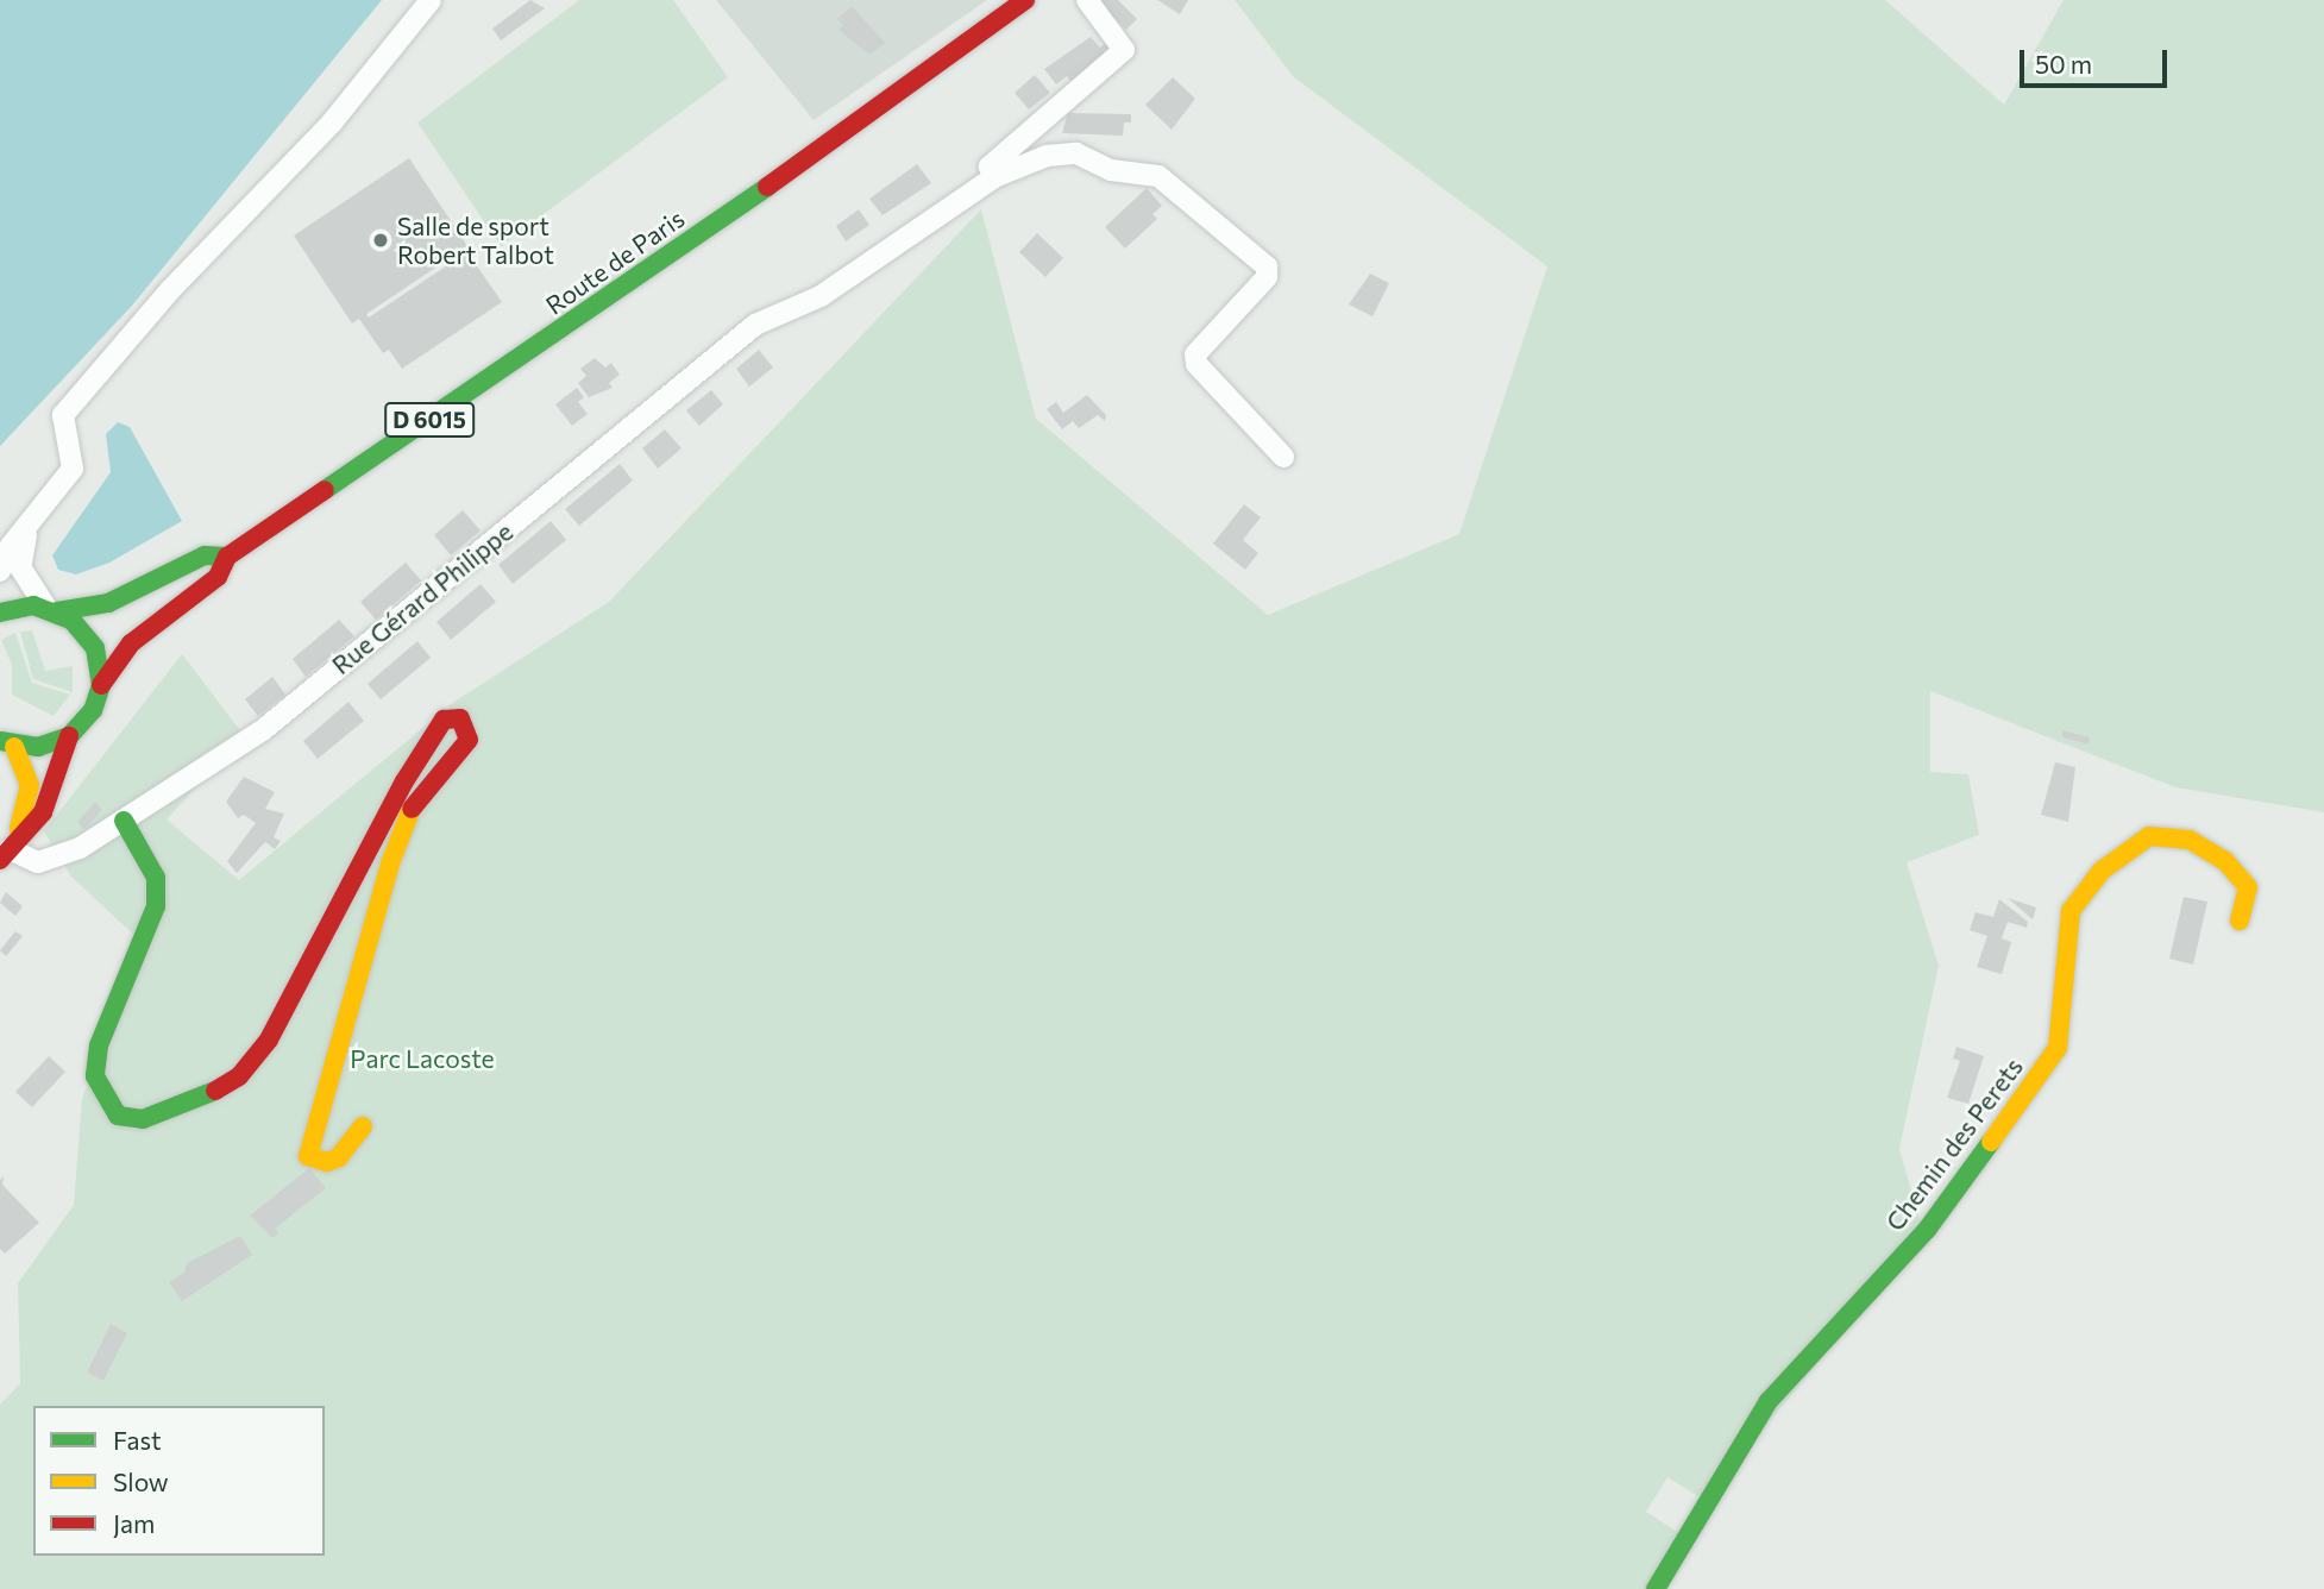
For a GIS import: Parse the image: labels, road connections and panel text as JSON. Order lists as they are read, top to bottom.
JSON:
{
  "streets": {
    "street": [
      "Route de Paris",
      "D 6015",
      "Rue Gérard Philippe",
      "Chemin des Perets"
    ]
  },
  "crossings": [
    ["Route de Paris", "Rue Gérard Philippe"]
  ],
  "parks": ["Parc Lacoste"],
  "places": ["Salle de sport Robert Talbot"],
  "legend": ["Fast", "Slow", "Jam"],
  "scale_bar": "50 m"
}
